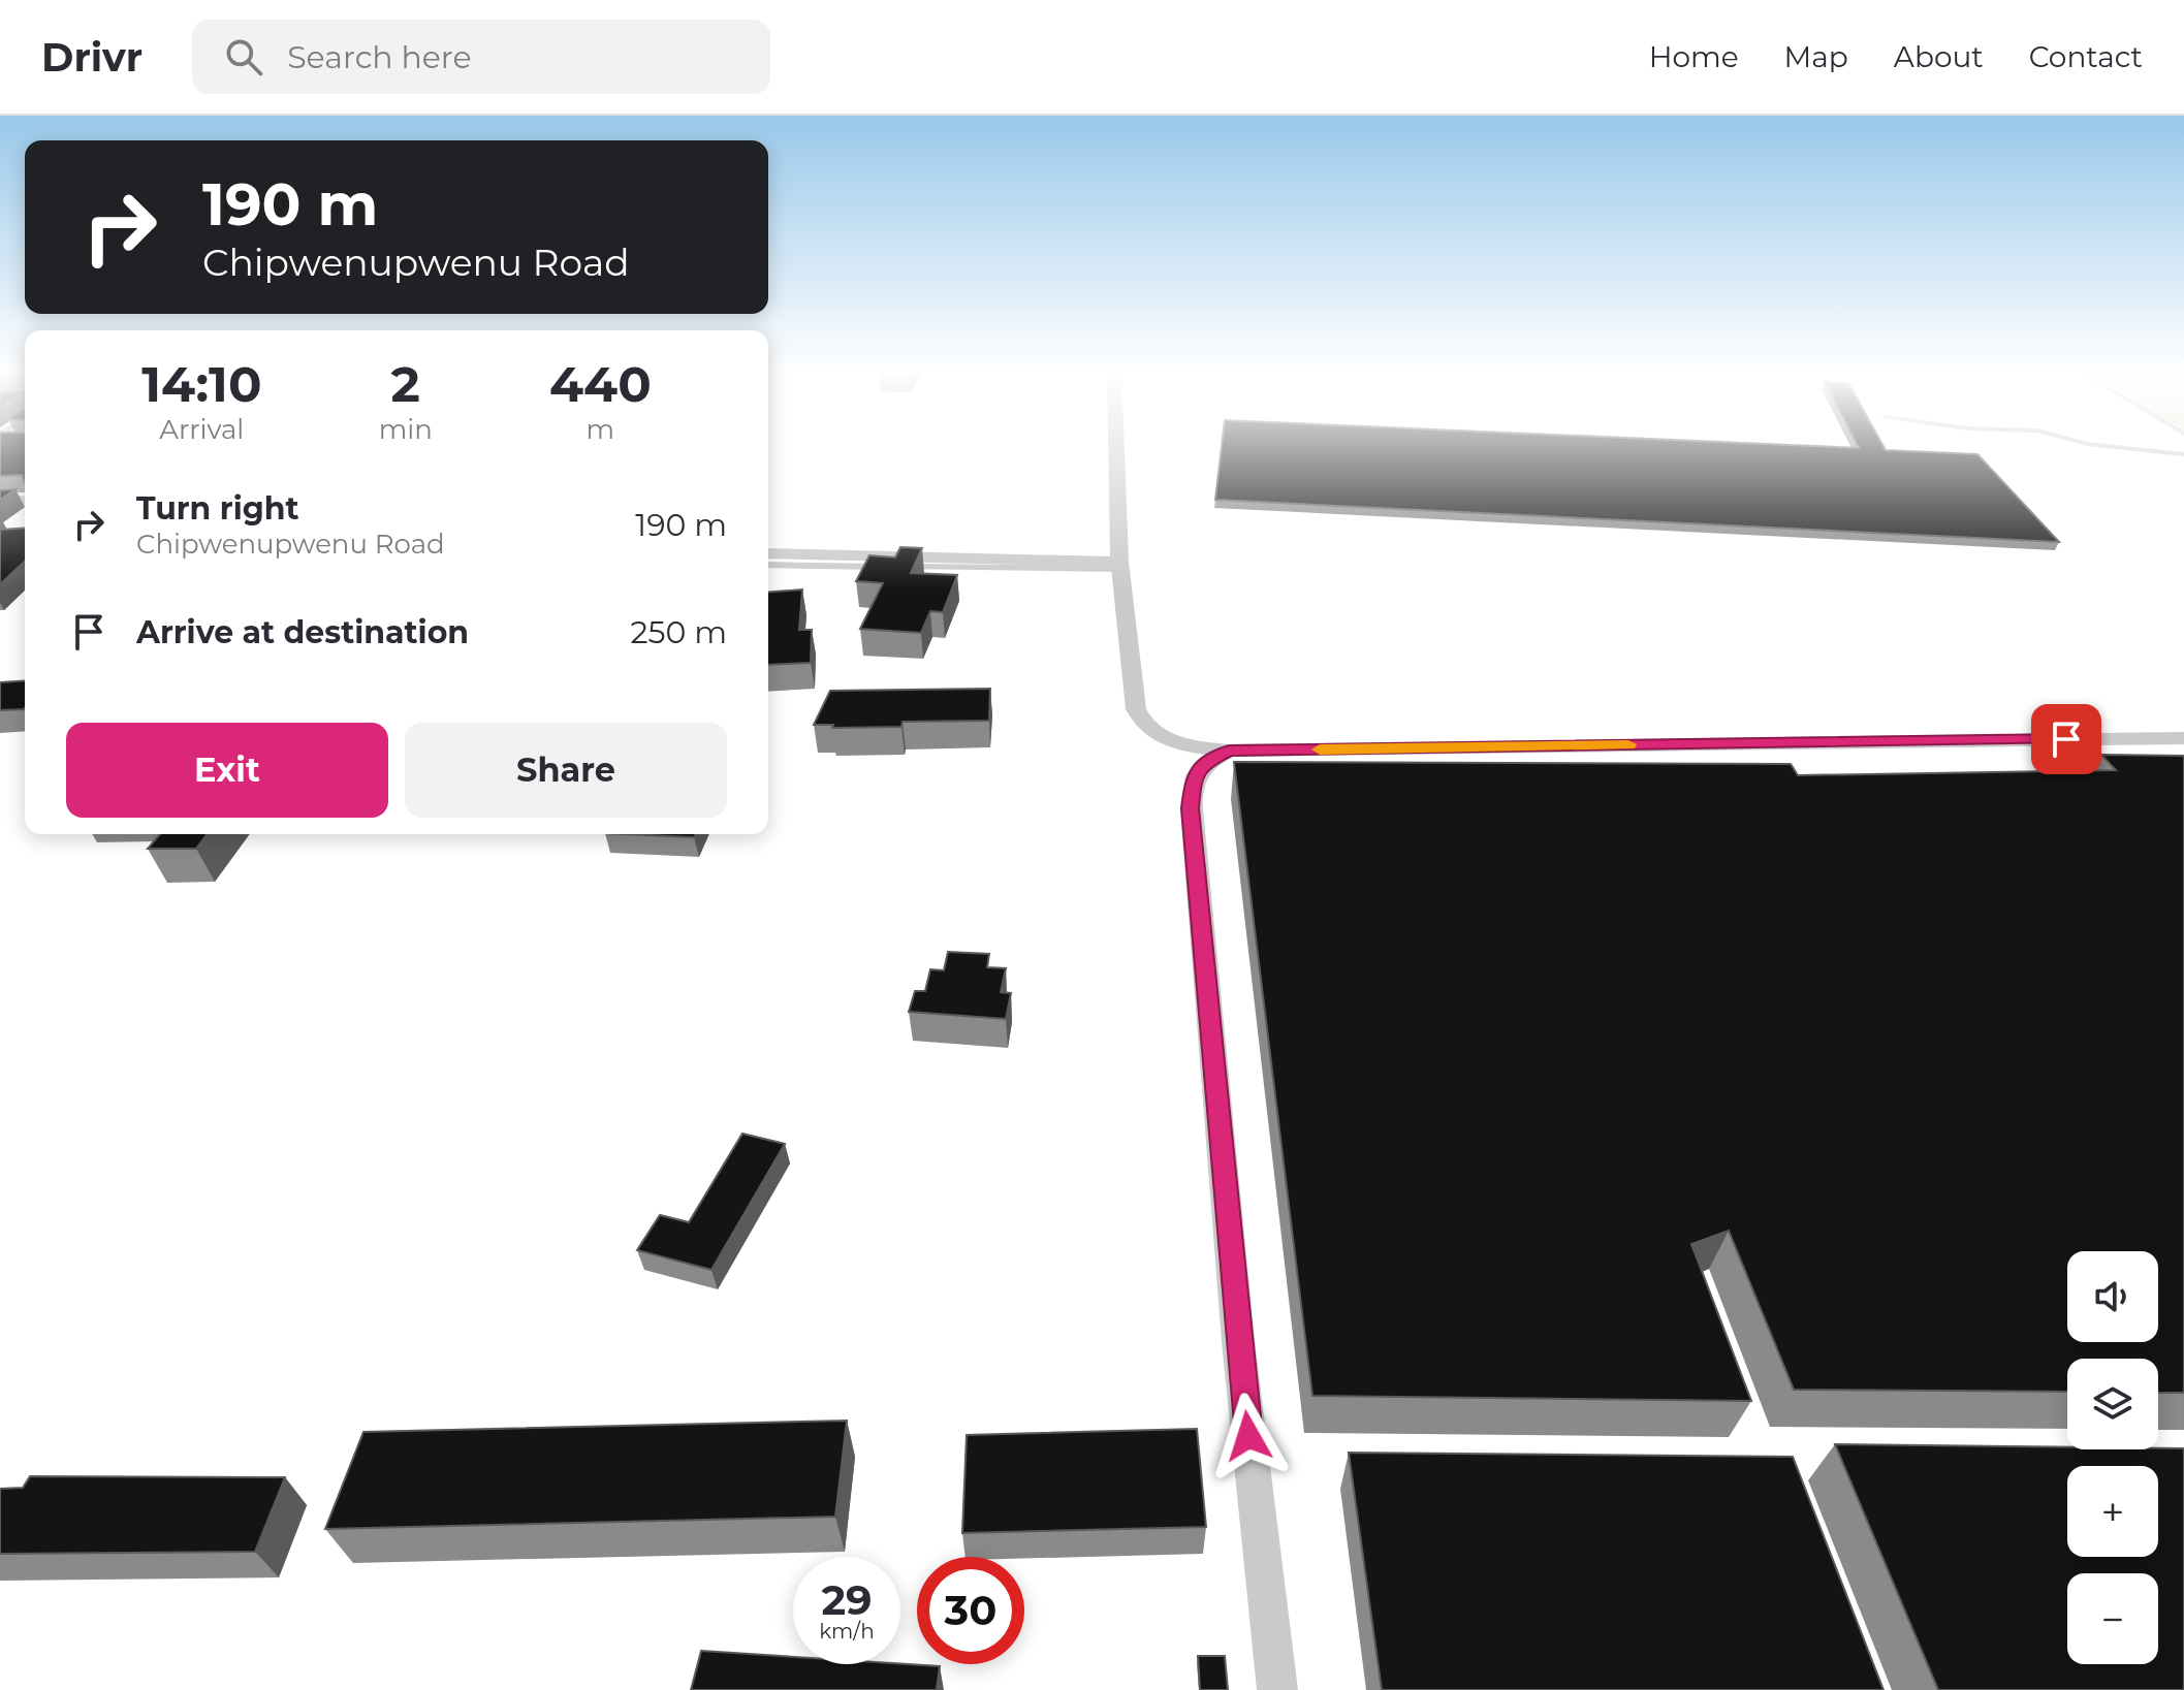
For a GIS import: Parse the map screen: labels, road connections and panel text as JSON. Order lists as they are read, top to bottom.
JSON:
{
  "page": {
    "header": "Drivr",
    "search": "Search here",
    "nav": [
      "Home",
      "Map",
      "About",
      "Contact"
    ],
    "turn": ["190 m", "Chipwenupwenu Road"],
    "eta": [
      "14:10",
      "Arrival",
      "2",
      "min",
      "440",
      "m"
    ],
    "list": [
      {
        "name": "Turn right",
        "note": "Chipwenupwenu Road",
        "value": "190 m"
      },
      {
        "name": "Arrive at destination",
        "value": "250 m"
      }
    ],
    "buttons": ["Exit", "Share"],
    "map_buttons": ["+", "−"],
    "speed": "29 km/h",
    "limit": "30"
  }
}
